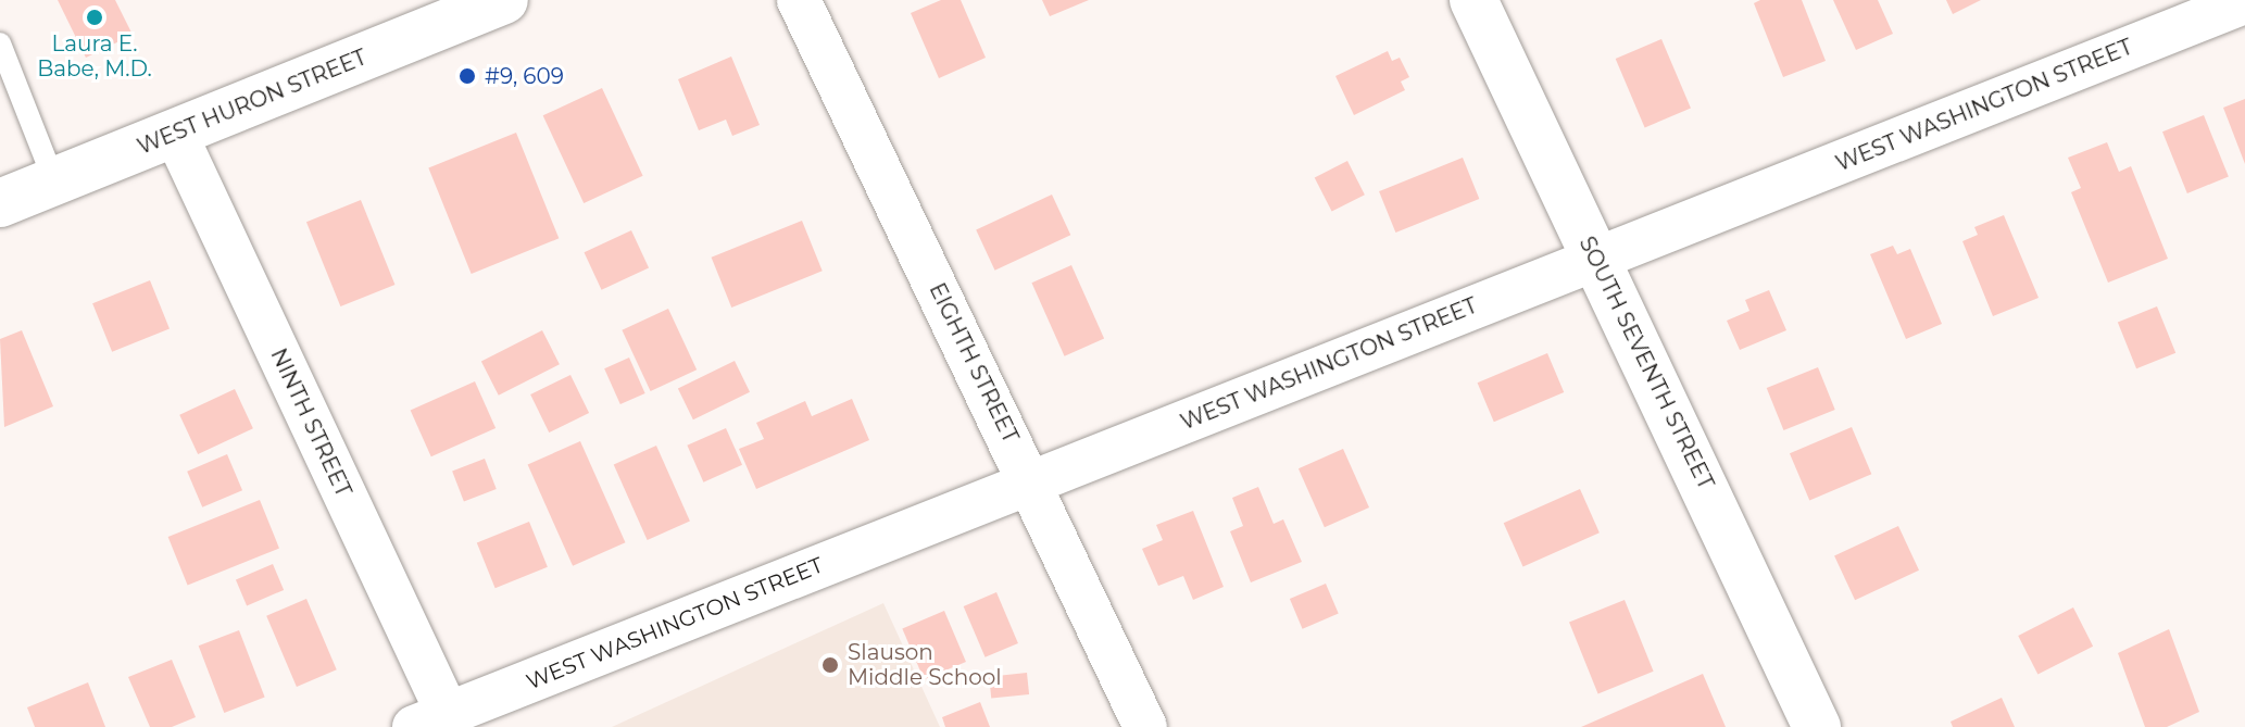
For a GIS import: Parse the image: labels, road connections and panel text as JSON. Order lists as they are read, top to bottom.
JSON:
{
  "streets": {
    "street": [
      "WEST HURON STREET",
      "WEST WASHINGTON STREET",
      "EIGHTH STREET",
      "SOUTH SEVENTH STREET",
      "NINTH STREET"
    ]
  },
  "crossings": [
    ["WEST HURON STREET", "NINTH STREET"],
    ["WEST WASHINGTON STREET", "EIGHTH STREET"],
    ["WEST WASHINGTON STREET", "SOUTH SEVENTH STREET"],
    ["WEST WASHINGTON STREET", "NINTH STREET"]
  ],
  "places": ["Laura E. Babe, M.D.", "#9, 609", "Slauson Middle School"]
}
